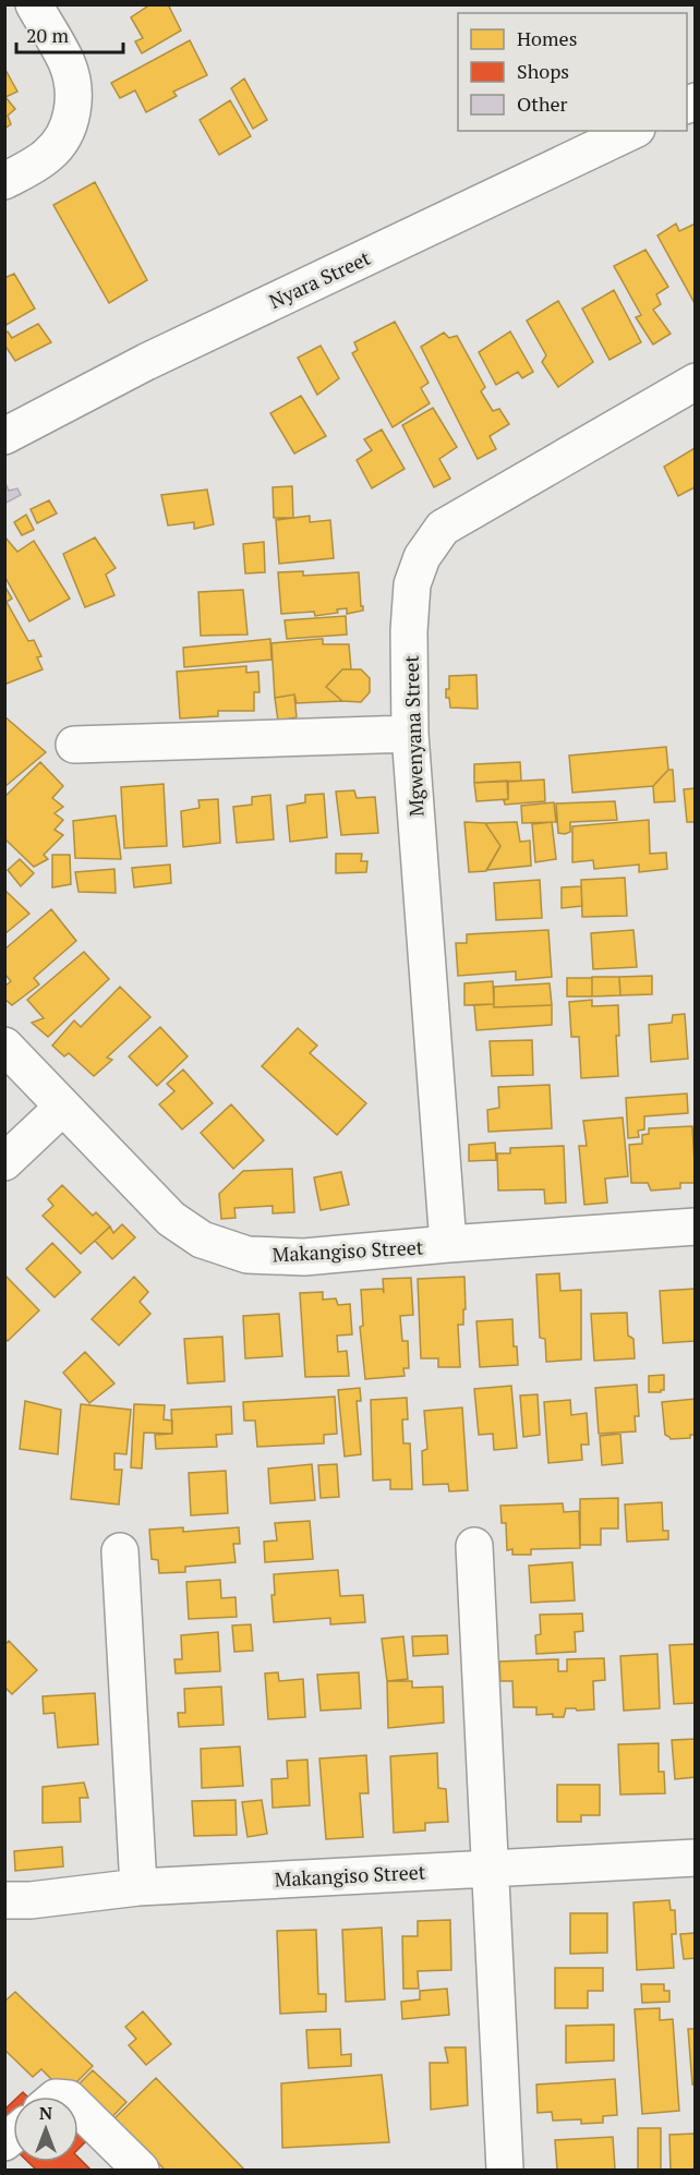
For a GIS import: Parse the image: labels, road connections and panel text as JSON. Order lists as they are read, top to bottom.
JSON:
{
  "streets": {
    "street": ["Nyara Street", "Mgwenyana Street", "Makangiso Street"]
  },
  "crossings": [
    ["Mgwenyana Street", "Makangiso Street"]
  ],
  "legend": ["Homes", "Shops", "Other"],
  "scale_bar": "20 m",
  "north": "top"
}
